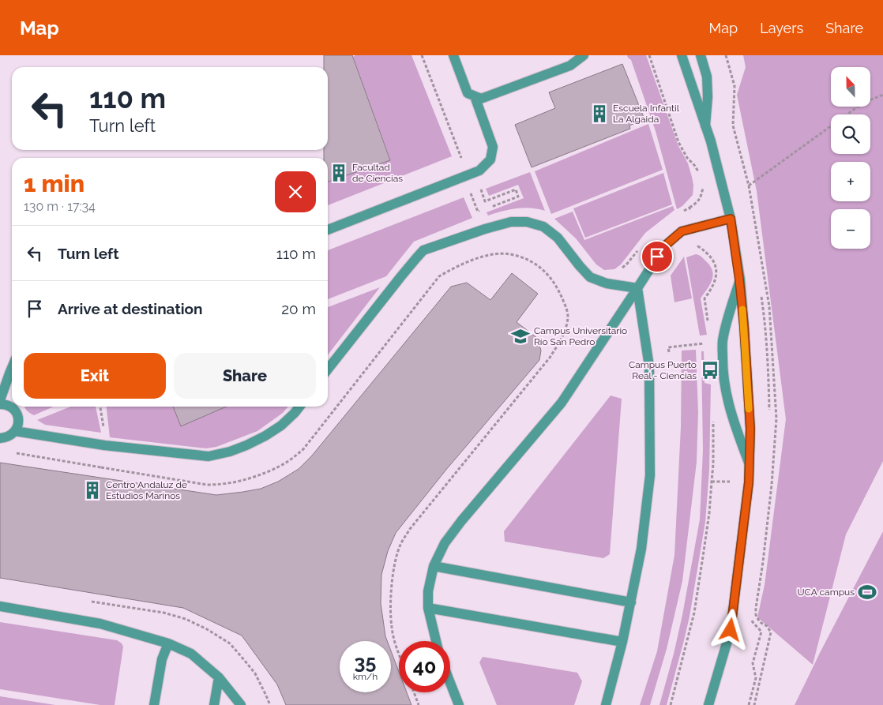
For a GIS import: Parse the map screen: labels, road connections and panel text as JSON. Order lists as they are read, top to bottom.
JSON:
{
  "places": {
    "building": ["Escuela Infantil La Algaida", "Facultad de Ciencias", "Centro Andaluz de Estudios Marinos"],
    "school or university": ["Campus Universitario Río San Pedro"],
    "bus stop": ["Campus Puerto Real - Ciencias"],
    "sports": ["UCA campus"]
  },
  "north": "top",
  "page": {
    "header": "Map",
    "nav": ["Map", "Layers", "Share"],
    "map_buttons": ["+", "−"],
    "turn": ["110 m", "Turn left"],
    "heading": ["1 min", "130 m · 17:34"],
    "list": [
      {
        "name": "Turn left",
        "value": "110 m"
      },
      {
        "name": "Arrive at destination",
        "value": "20 m"
      }
    ],
    "buttons": ["Exit", "Share"],
    "speed": "35 km/h",
    "limit": "40"
  }
}
